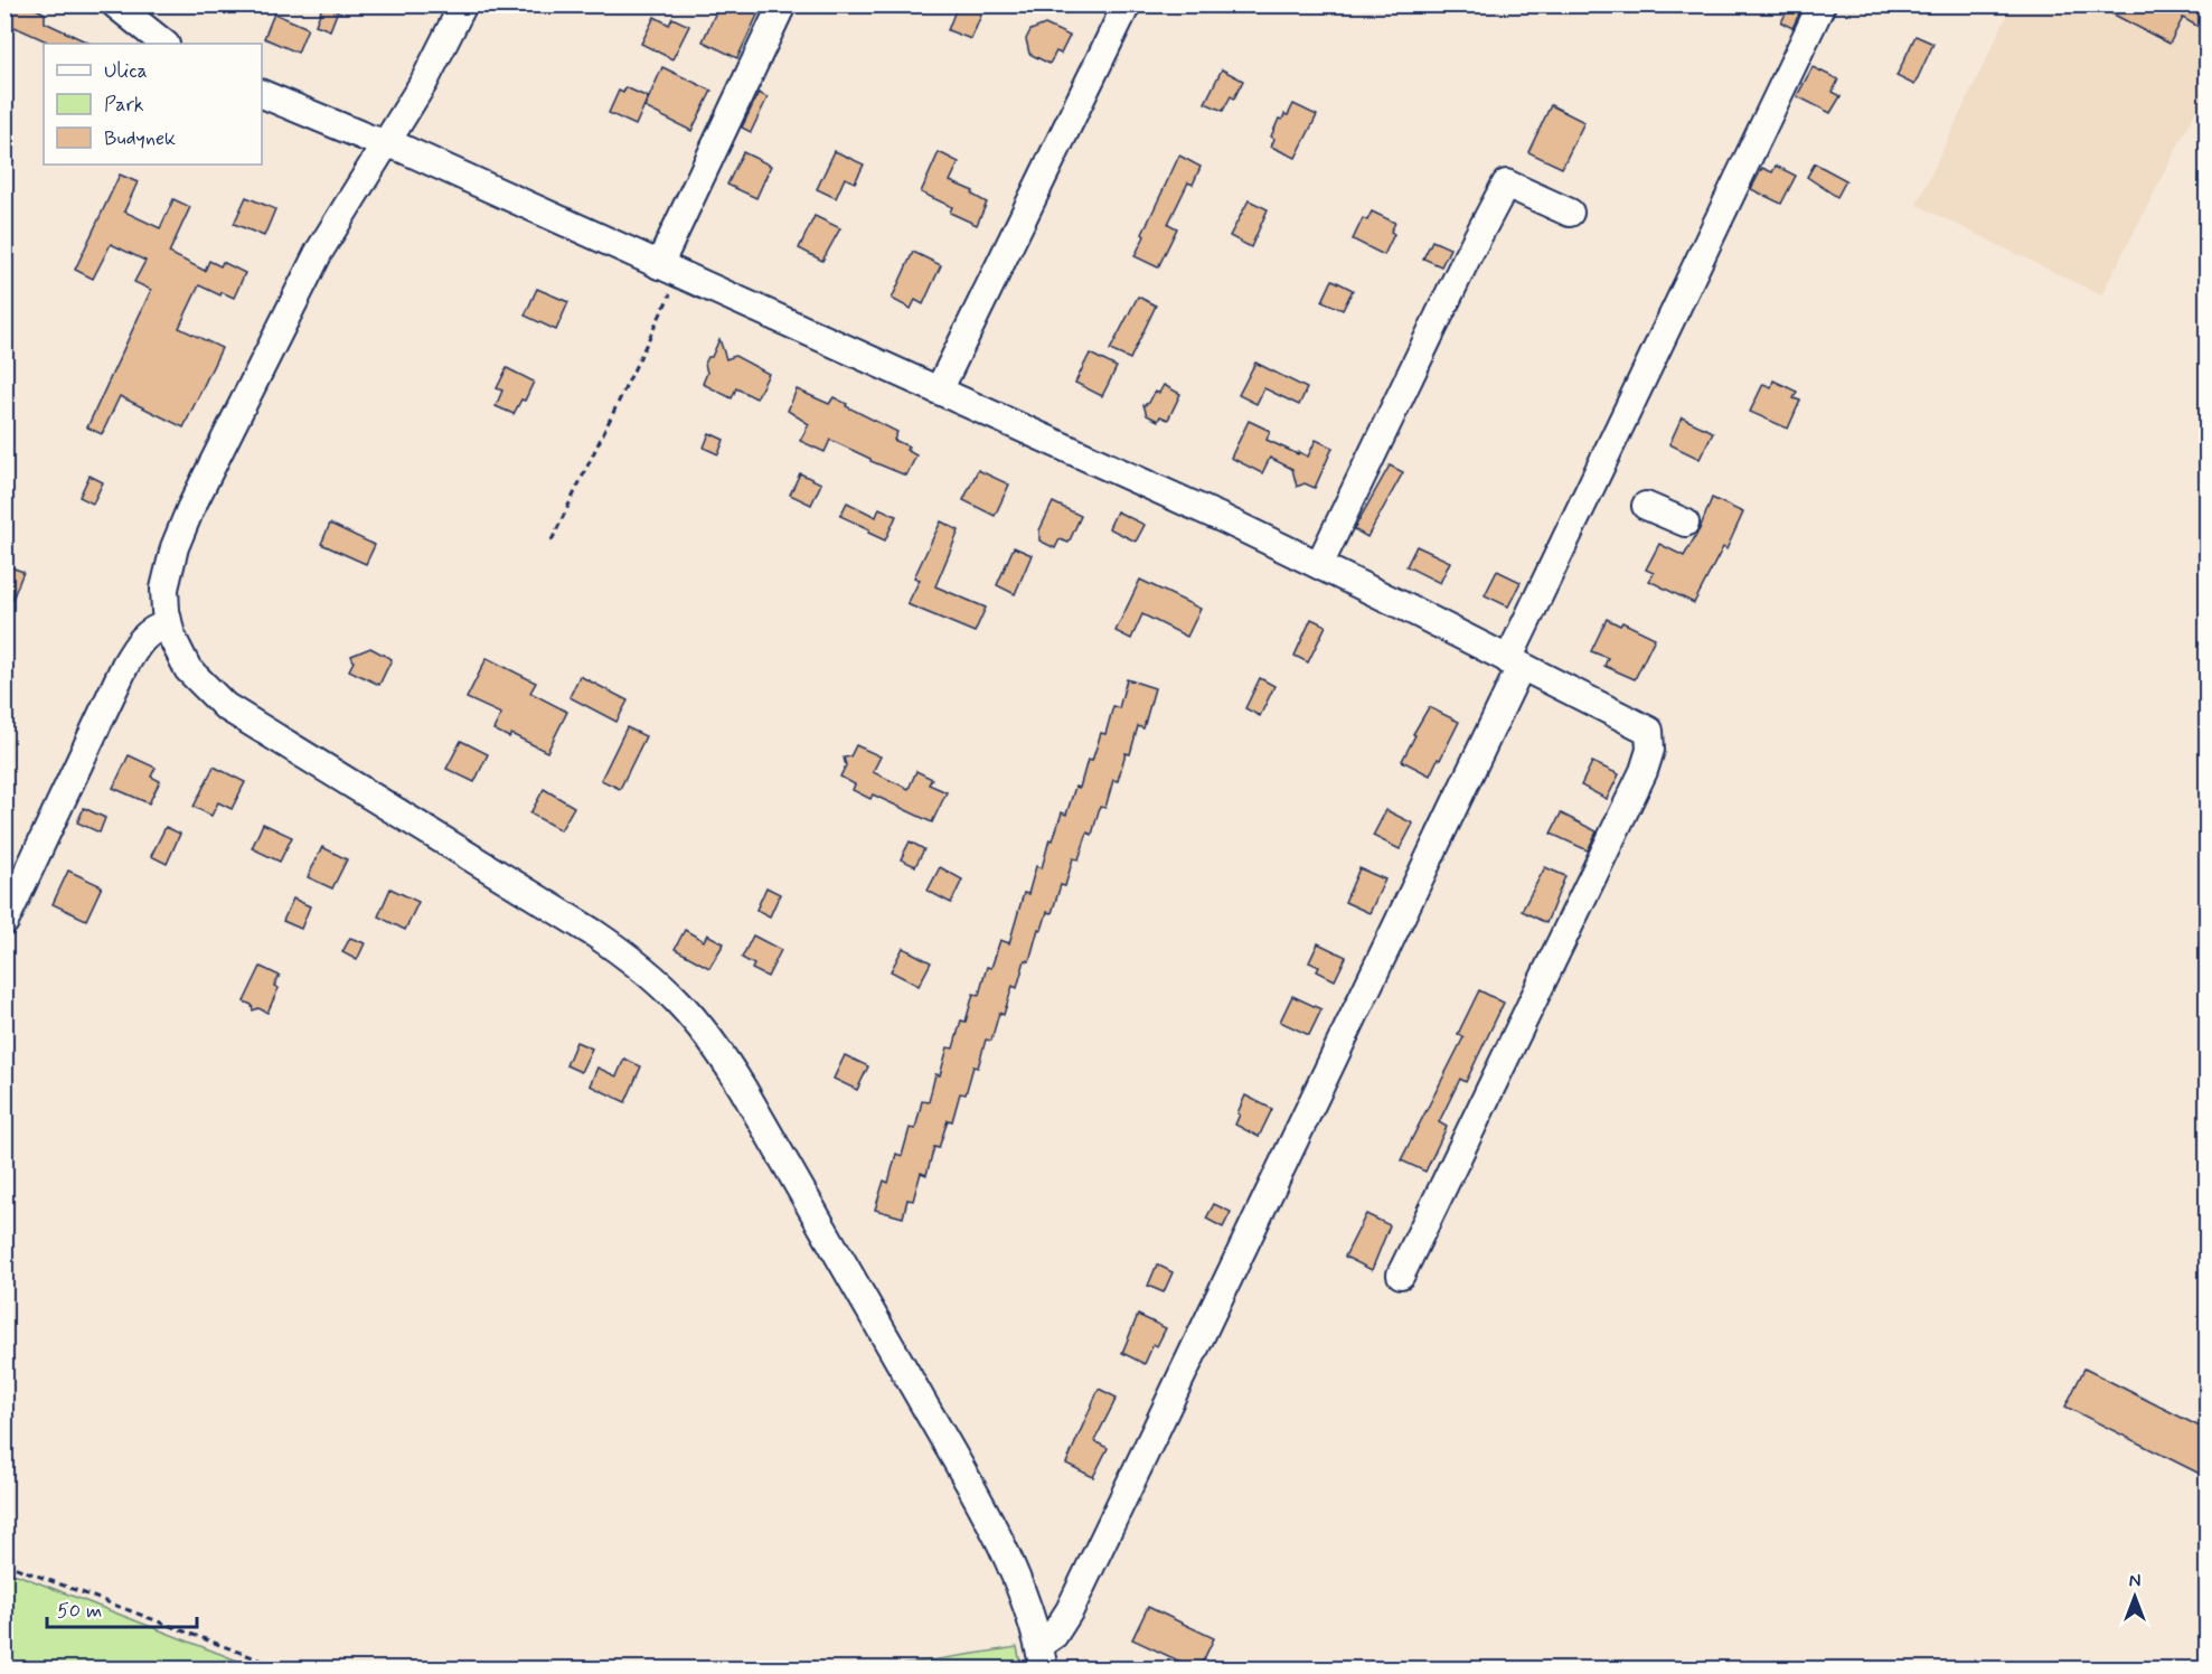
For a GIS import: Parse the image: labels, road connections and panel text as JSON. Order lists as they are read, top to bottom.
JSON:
{
  "legend": ["Ulica", "Park", "Budynek"],
  "scale_bar": "50 m",
  "north": "top"
}
